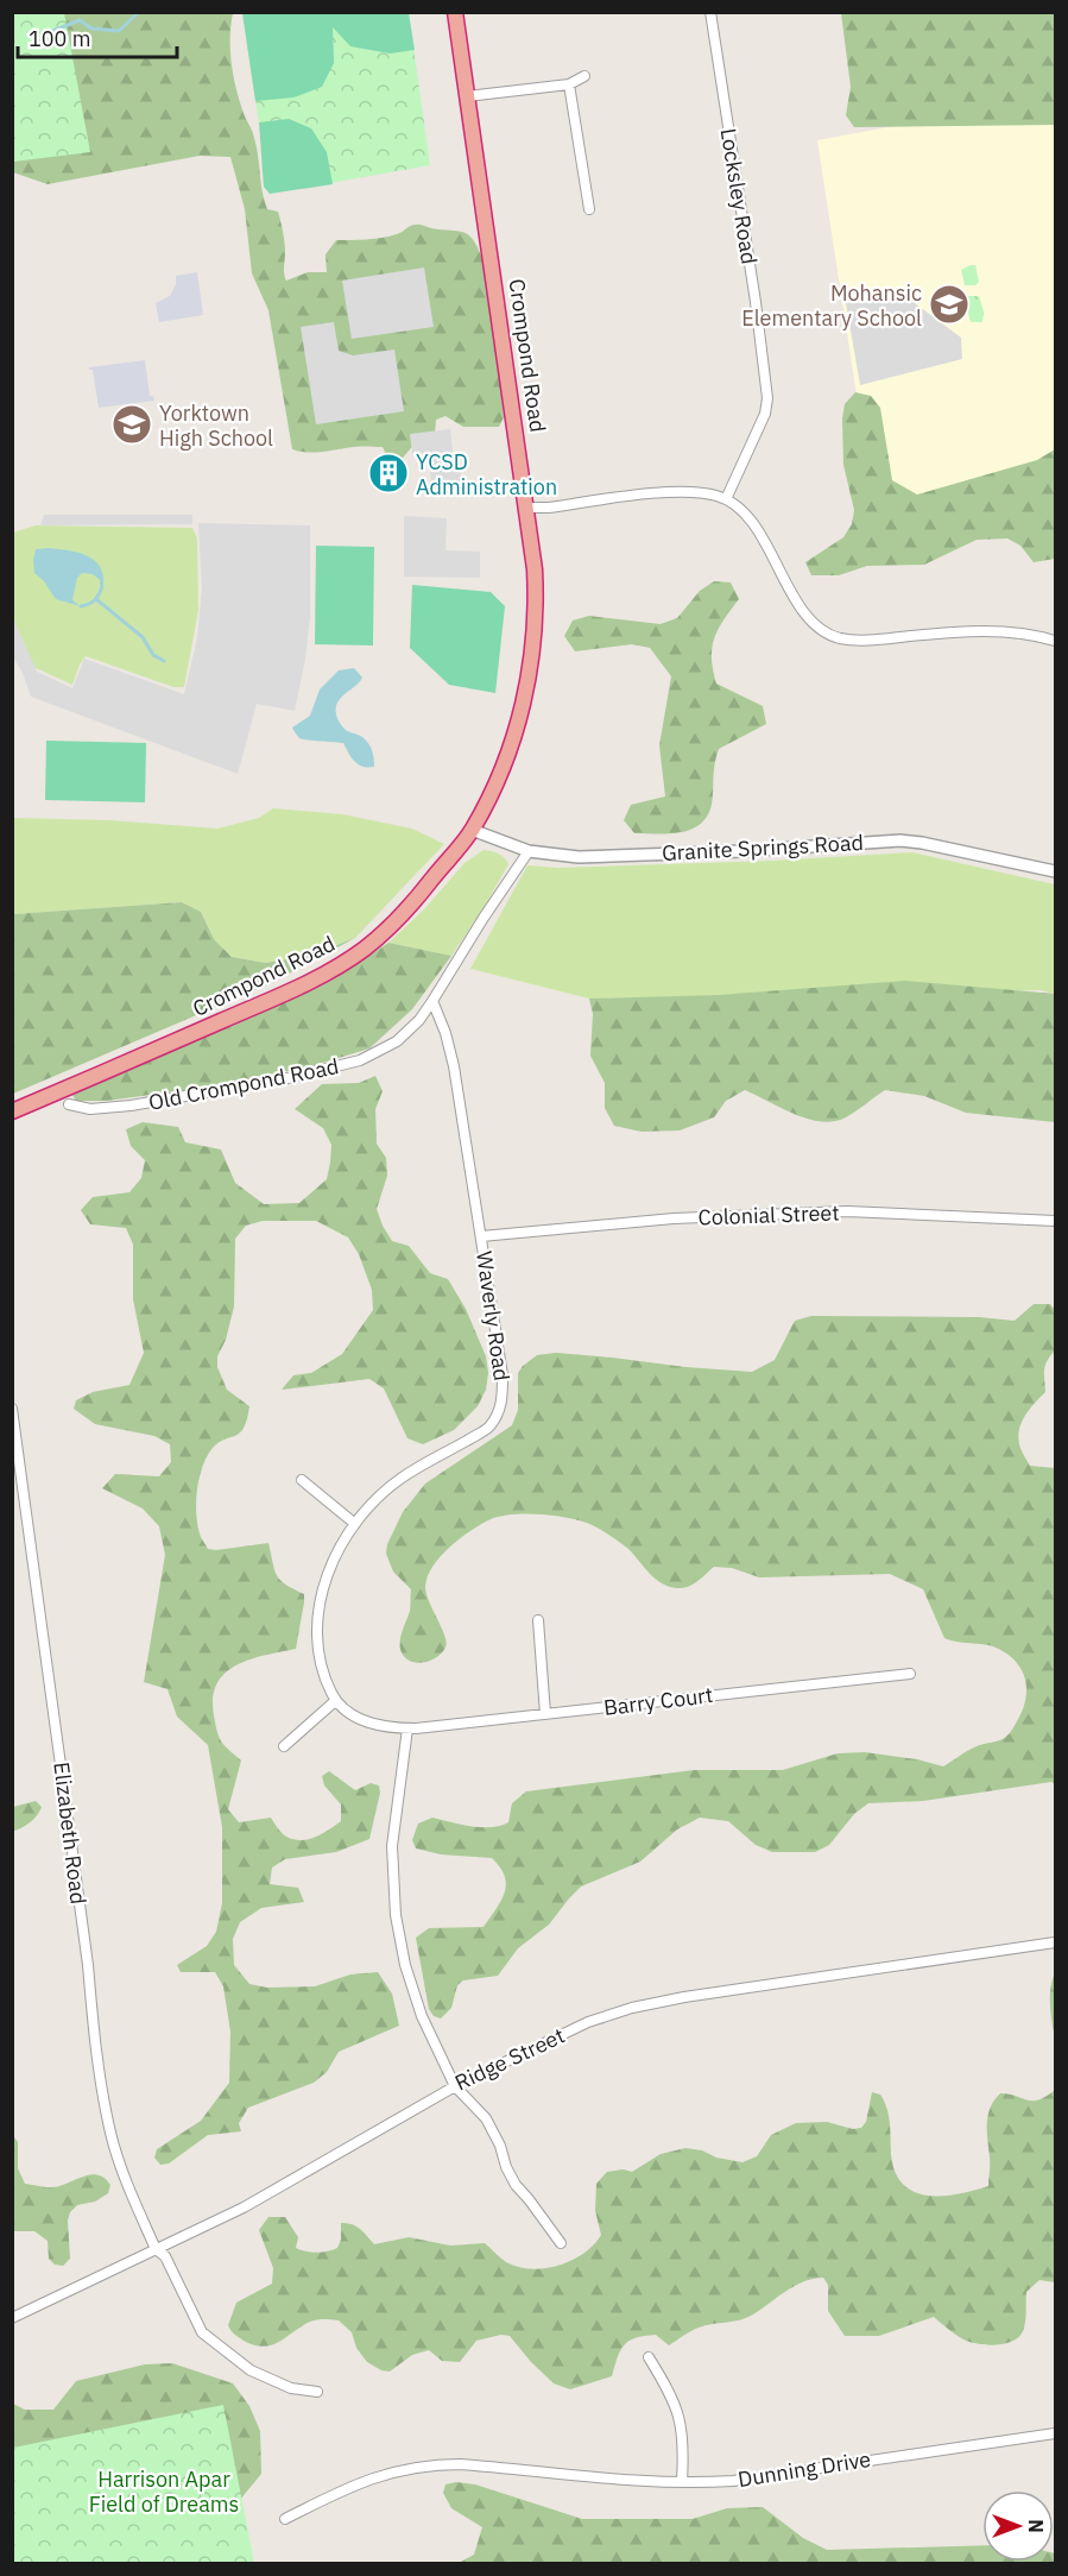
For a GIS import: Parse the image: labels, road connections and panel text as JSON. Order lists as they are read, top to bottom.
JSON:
{
  "streets": {
    "highway": ["Crompond Road"],
    "street": [
      "Locksley Road",
      "Granite Springs Road",
      "Old Crompond Road",
      "Colonial Street",
      "Waverly Road",
      "Barry Court",
      "Elizabeth Road",
      "Ridge Street",
      "Dunning Drive"
    ]
  },
  "crossings": [
    ["Crompond Road", "Granite Springs Road"],
    ["Granite Springs Road", "Old Crompond Road"],
    ["Old Crompond Road", "Waverly Road"],
    ["Colonial Street", "Waverly Road"],
    ["Elizabeth Road", "Ridge Street"]
  ],
  "parks": ["Harrison Apar Field of Dreams"],
  "places": {
    "school or university": ["Mohansic Elementary School", "Yorktown High School"],
    "building": ["YCSD Administration"]
  },
  "scale_bar": "100 m",
  "north": "right"
}
